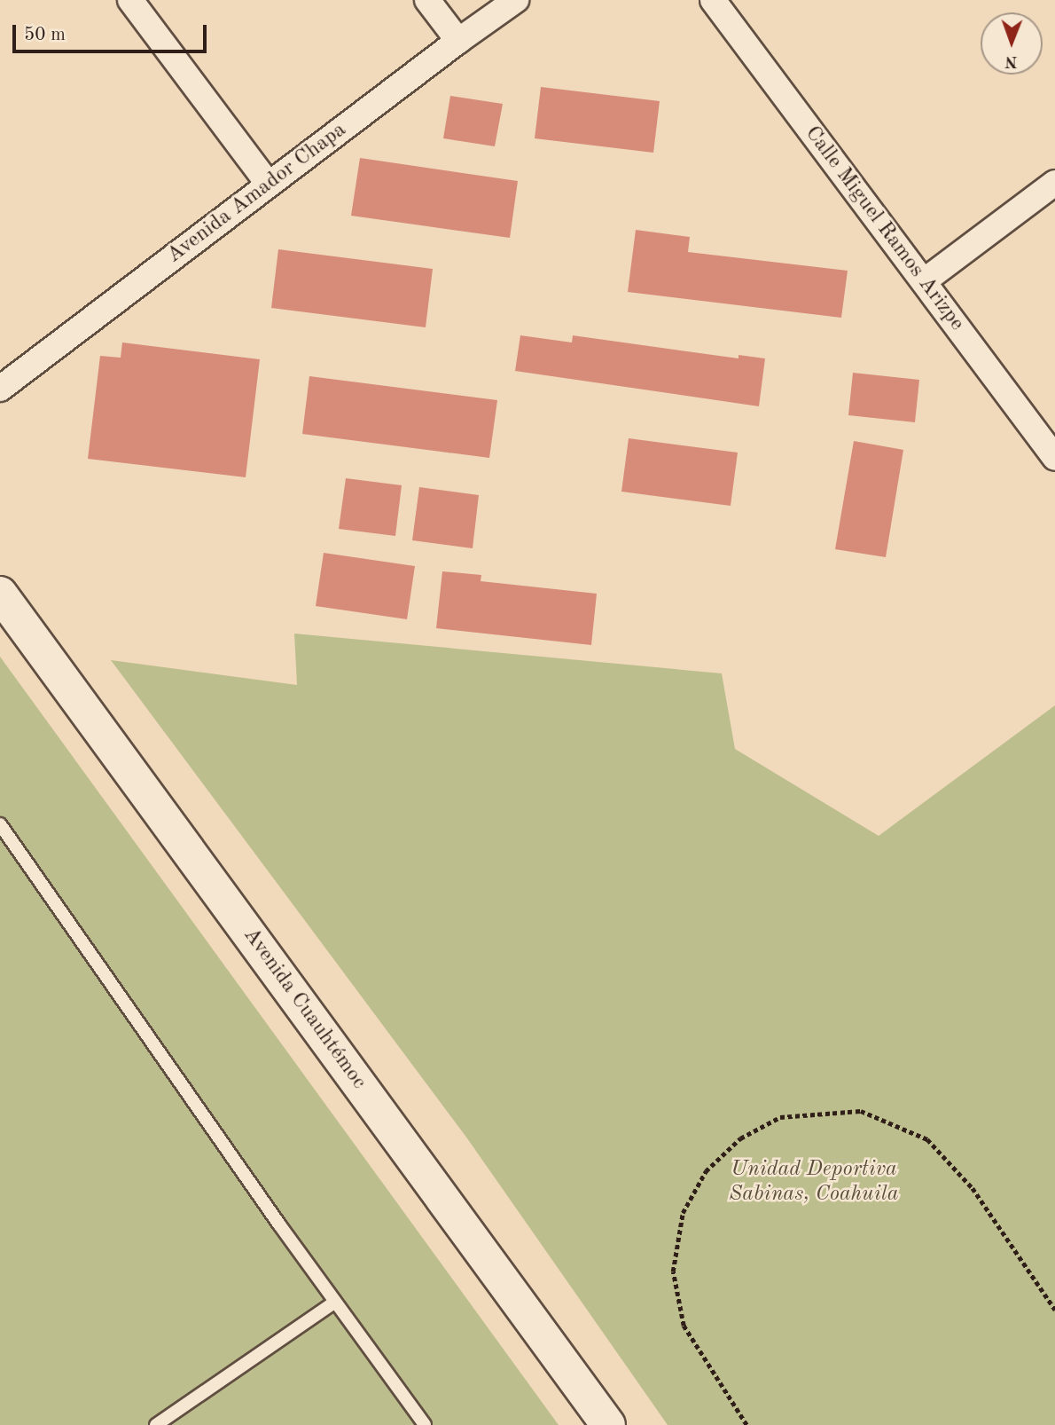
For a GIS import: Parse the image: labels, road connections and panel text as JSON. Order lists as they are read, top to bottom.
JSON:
{
  "streets": {
    "main road": ["Avenida Cuauhtémoc"],
    "street": ["Avenida Amador Chapa", "Calle Miguel Ramos Arizpe"]
  },
  "parks": ["Unidad Deportiva Sabinas, Coahuila"],
  "scale_bar": "50 m",
  "north": "bottom"
}
